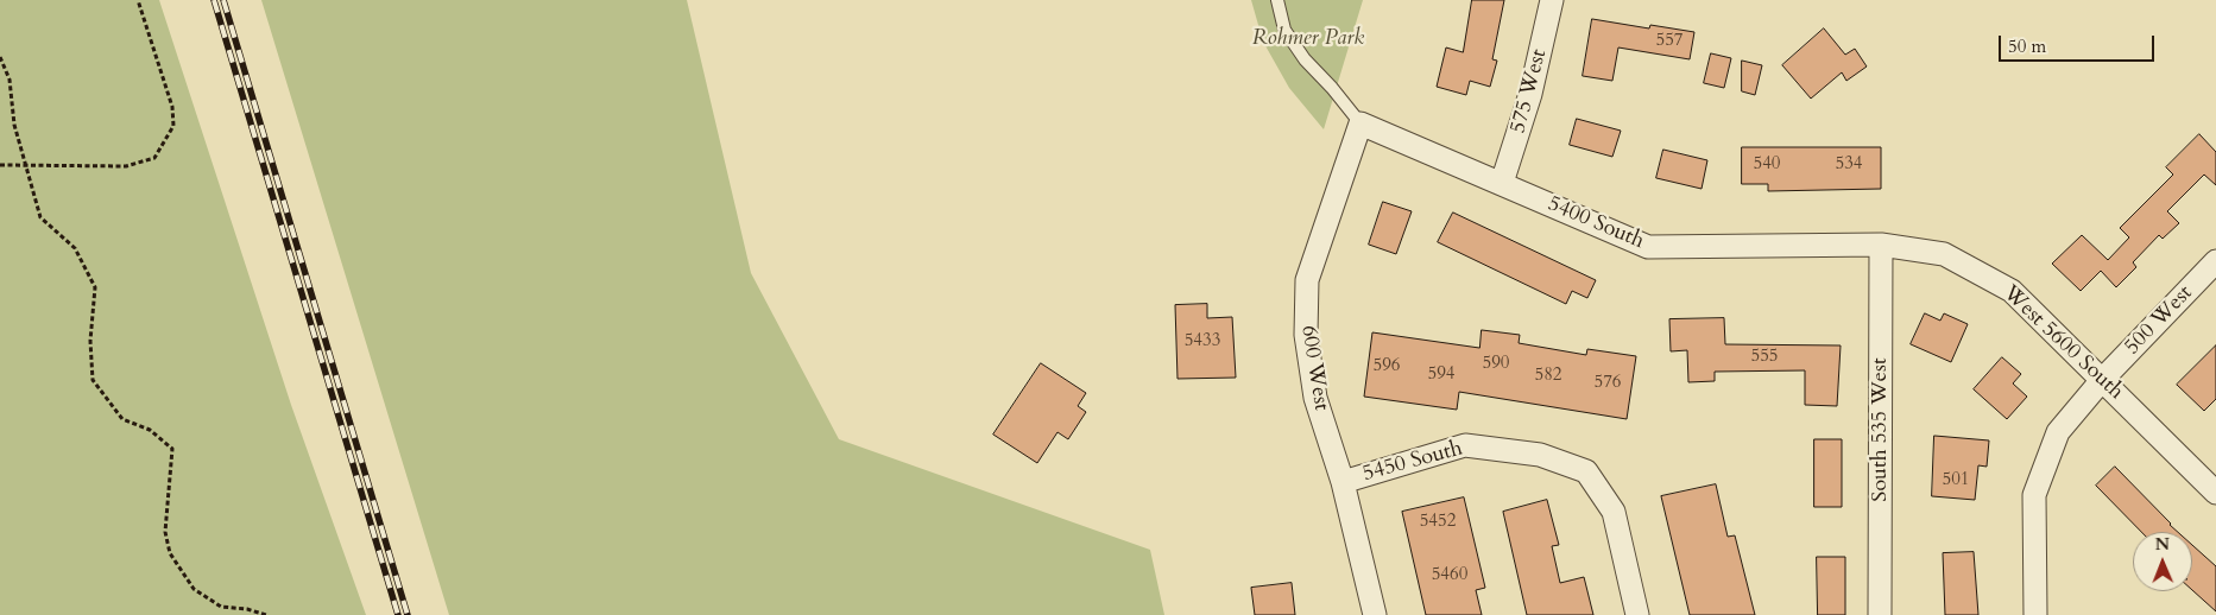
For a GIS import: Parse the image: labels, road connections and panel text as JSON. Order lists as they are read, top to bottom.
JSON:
{
  "streets": {
    "street": [
      "575 West",
      "5400 South",
      "500 West",
      "West 5600 South",
      "600 West",
      "South 535 West",
      "5450 South"
    ]
  },
  "crossings": [
    ["575 West", "5400 South"],
    ["5400 South", "West 5600 South"],
    ["5400 South", "600 West"],
    ["5400 South", "South 535 West"],
    ["500 West", "West 5600 South"],
    ["West 5600 South", "South 535 West"],
    ["600 West", "5450 South"]
  ],
  "parks": ["Rohmer Park"],
  "house_numbers": [
    "557",
    "540",
    "534",
    "5433",
    "555",
    "590",
    "596",
    "594",
    "582",
    "576",
    "501",
    "5452",
    "5460"
  ],
  "scale_bar": "50 m",
  "north": "top"
}
